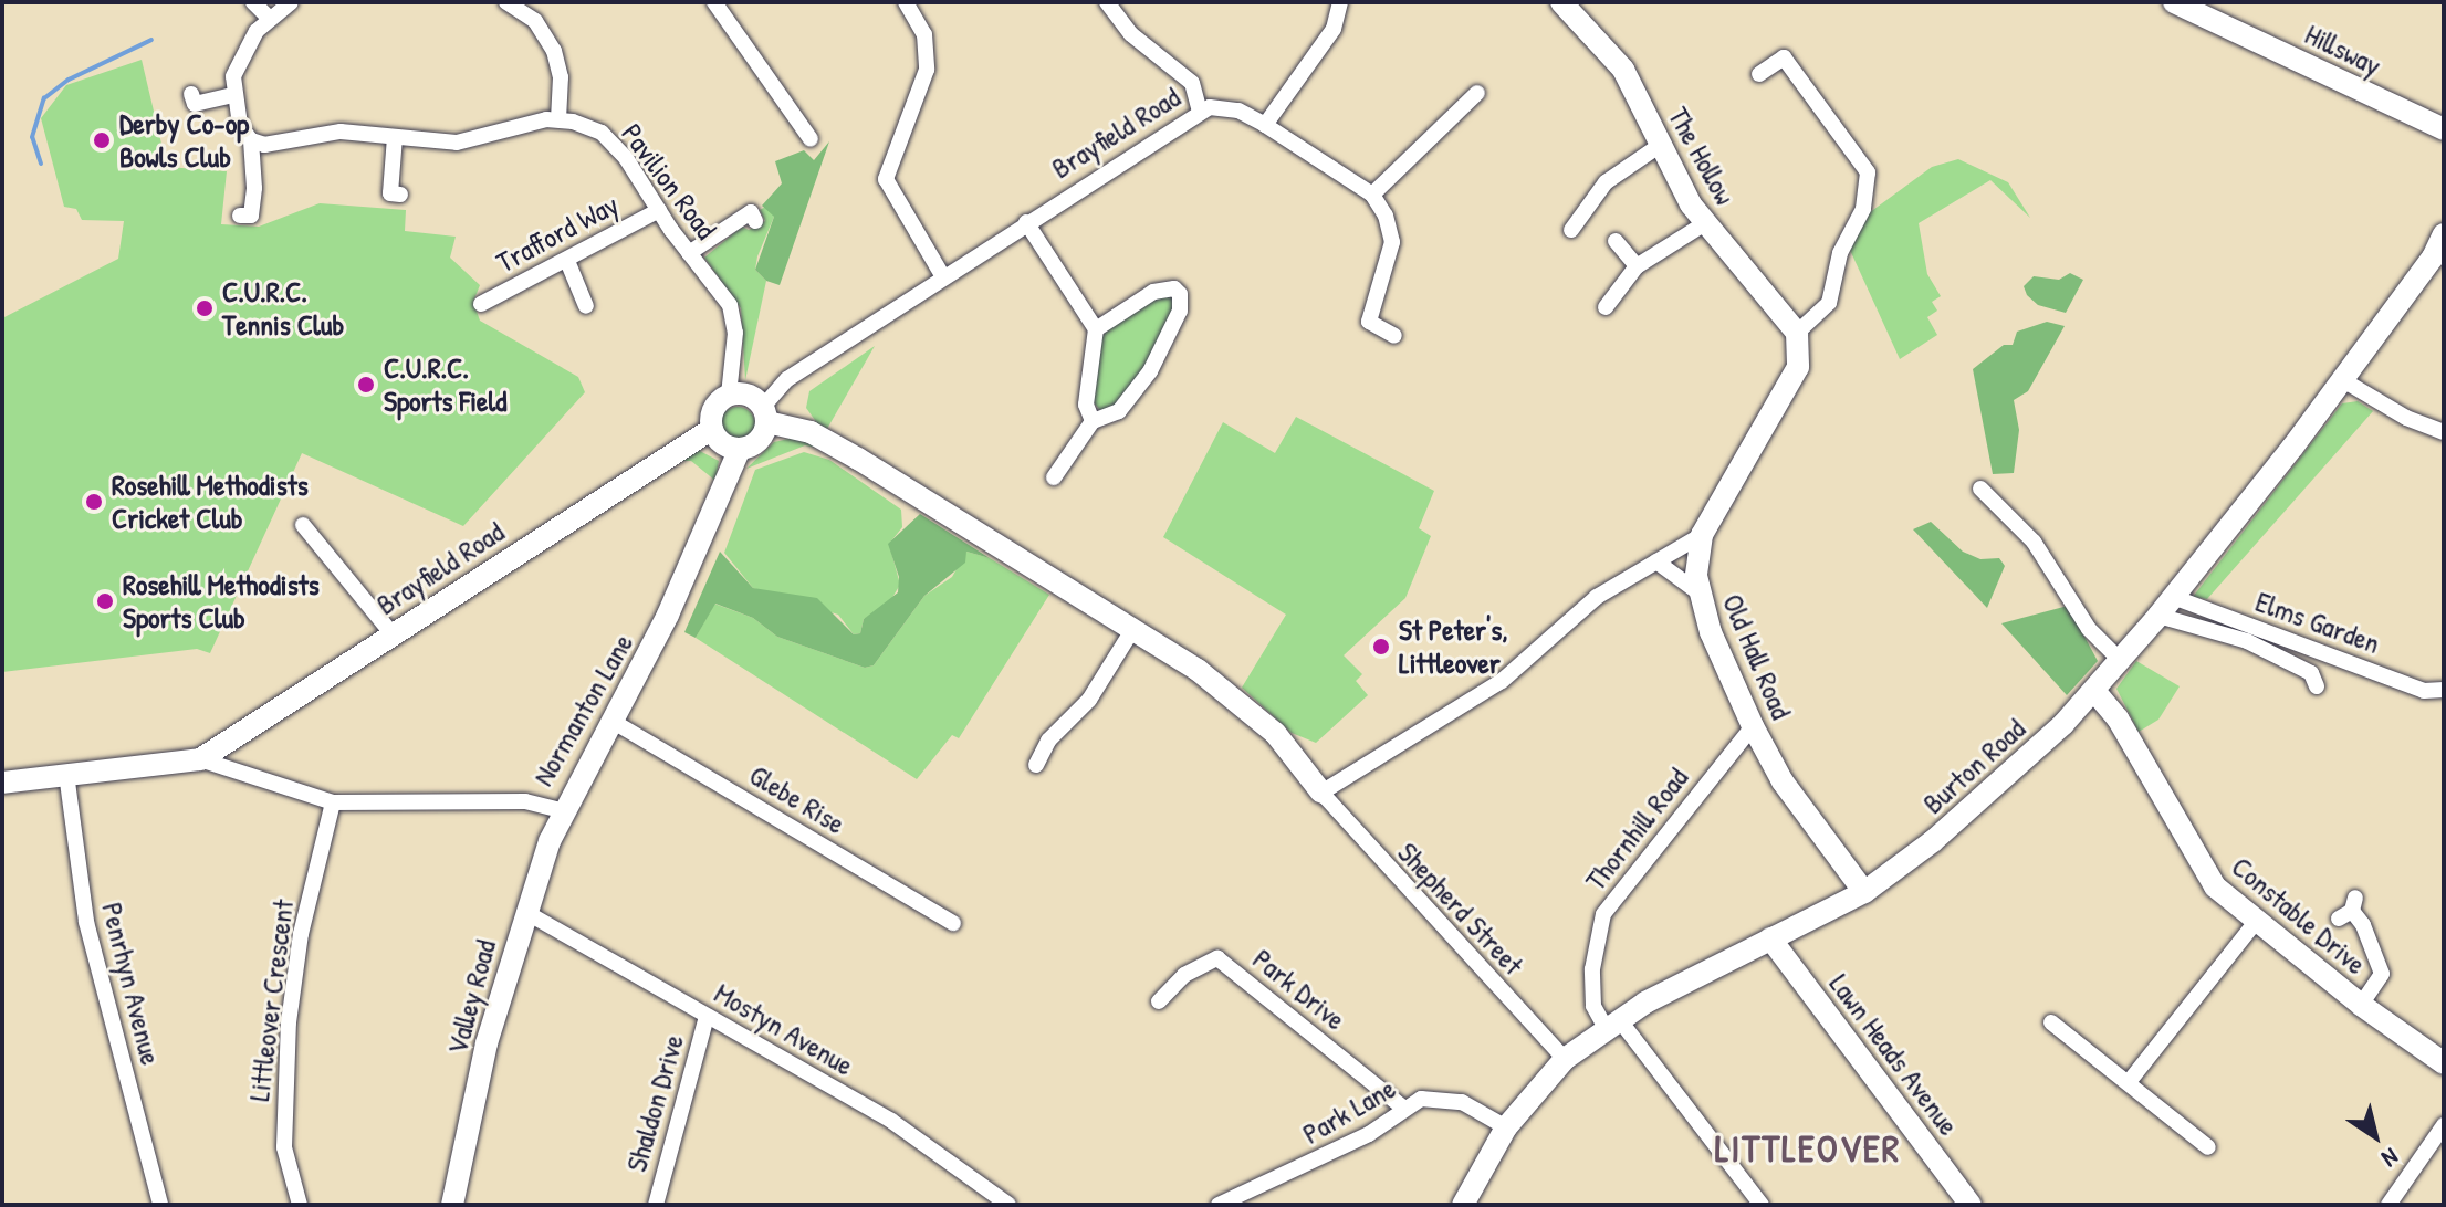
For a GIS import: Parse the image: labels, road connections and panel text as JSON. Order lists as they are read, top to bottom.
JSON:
{
  "streets": {
    "street": [
      "Hillsway",
      "Brayfield Road",
      "The Hollow",
      "Pavilion Road",
      "Trafford Way",
      "Elms Garden",
      "Old Hall Road",
      "Normanton Lane",
      "Burton Road",
      "Glebe Rise",
      "Thornhill Road",
      "Shepherd Street",
      "Constable Drive",
      "Penrhyn Avenue",
      "Park Drive",
      "Valley Road",
      "Littleover Crescent",
      "Mostyn Avenue",
      "Lawn Heads Avenue",
      "Shaldon Drive",
      "Park Lane"
    ]
  },
  "crossings": [
    ["Brayfield Road", "Pavilion Road"],
    ["Brayfield Road", "Normanton Lane"],
    ["The Hollow", "Old Hall Road"],
    ["Pavilion Road", "Trafford Way"],
    ["Pavilion Road", "Normanton Lane"],
    ["Elms Garden", "Burton Road"],
    ["Old Hall Road", "Burton Road"],
    ["Old Hall Road", "Thornhill Road"],
    ["Normanton Lane", "Glebe Rise"],
    ["Normanton Lane", "Valley Road"],
    ["Normanton Lane", "Littleover Crescent"],
    ["Burton Road", "Thornhill Road"],
    ["Burton Road", "Shepherd Street"],
    ["Burton Road", "Constable Drive"],
    ["Burton Road", "Lawn Heads Avenue"],
    ["Burton Road", "Park Lane"],
    ["Park Drive", "Park Lane"],
    ["Valley Road", "Mostyn Avenue"],
    ["Mostyn Avenue", "Shaldon Drive"]
  ],
  "districts": ["LITTLEOVER"],
  "places": [
    "Derby Co-op Bowls Club",
    "C.U.R.C. Tennis Club",
    "C.U.R.C. Sports Field",
    "Rosehill Methodists Cricket Club",
    "Rosehill Methodists Sports Club",
    "St Peter's, Littleover"
  ],
  "north": "bottom right"
}
